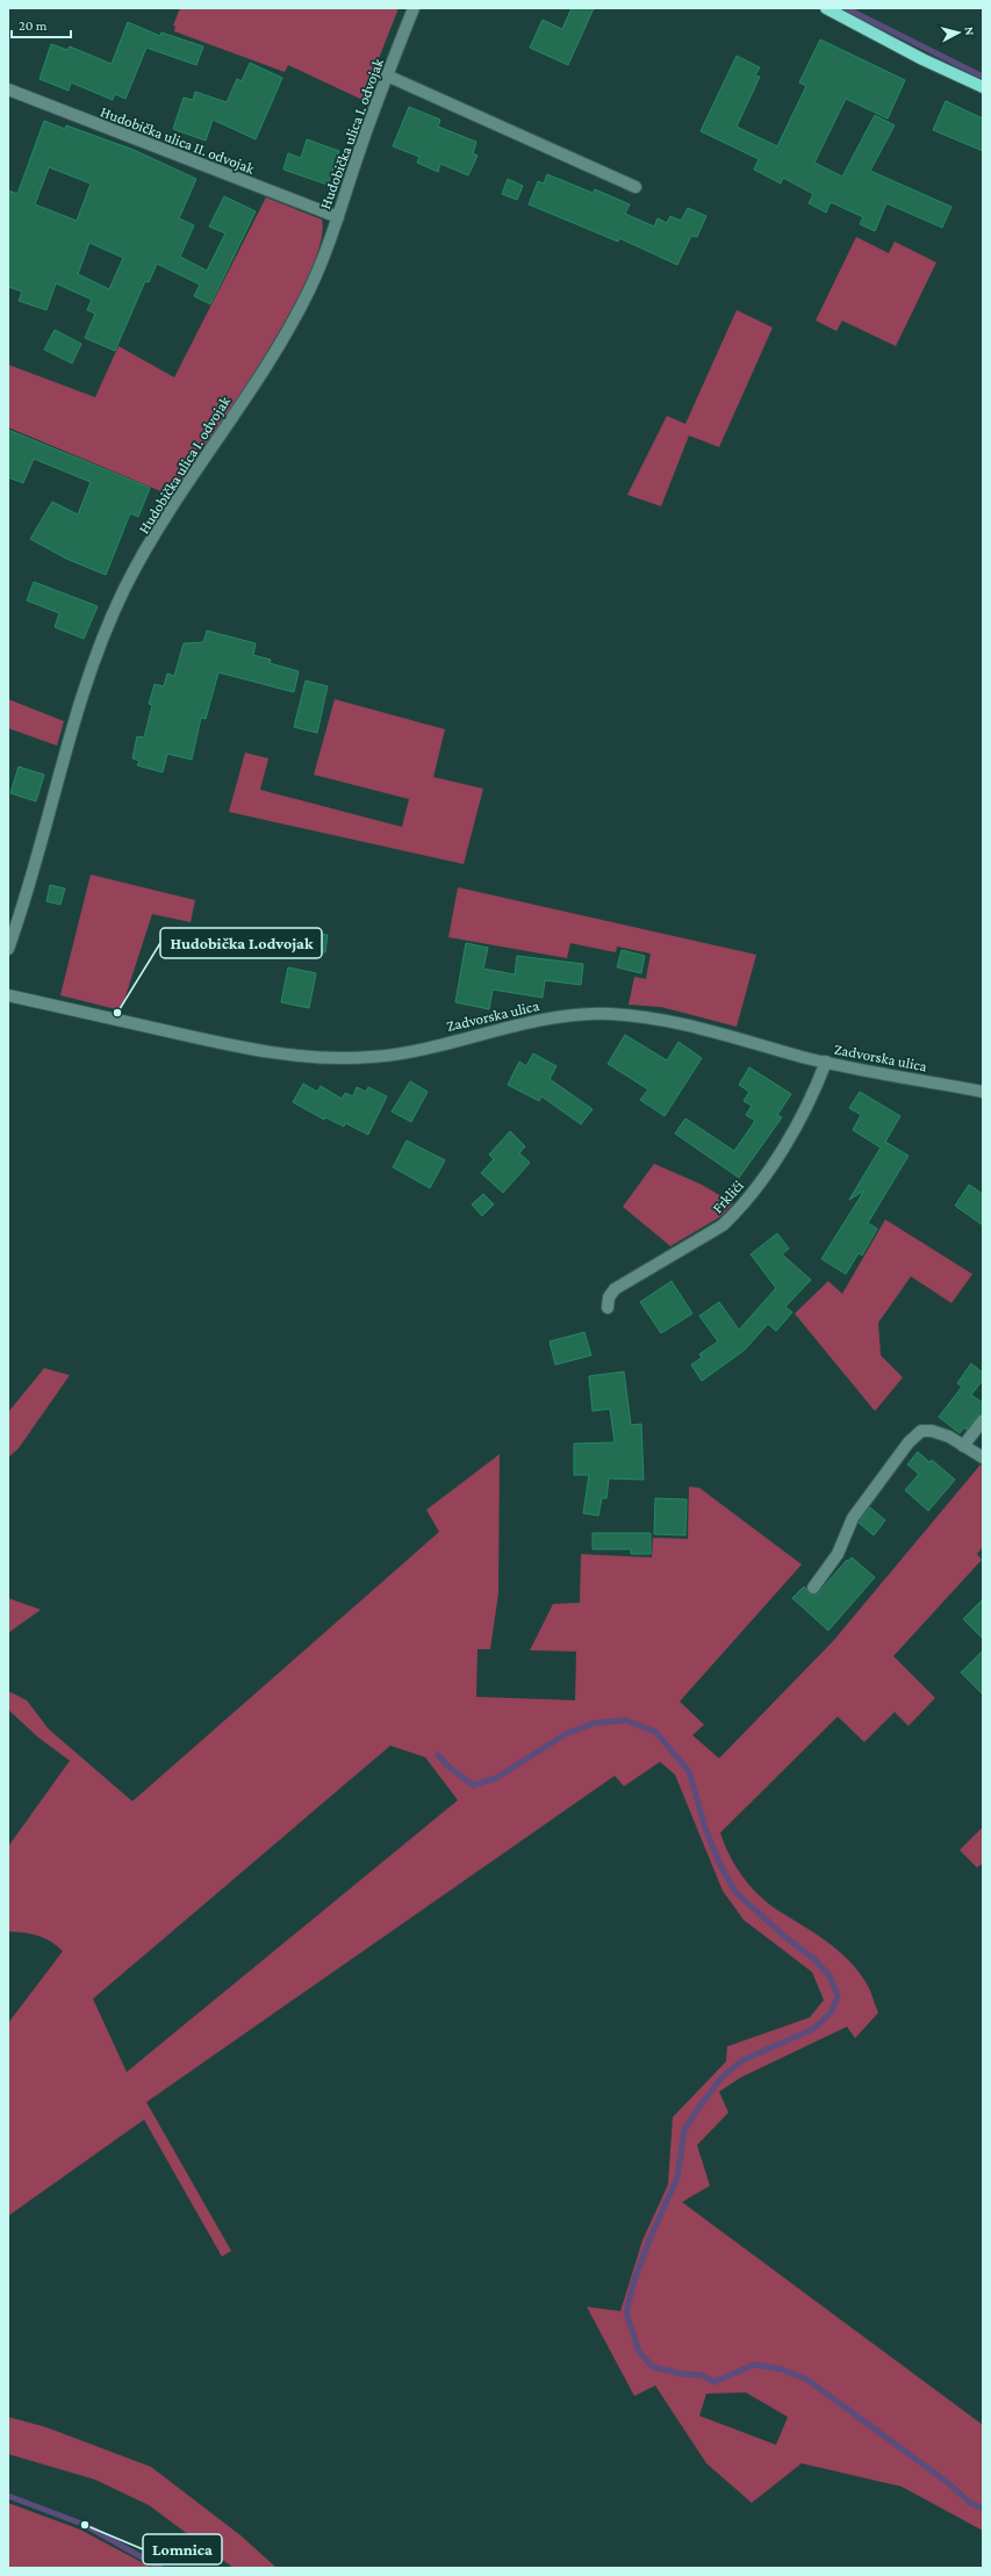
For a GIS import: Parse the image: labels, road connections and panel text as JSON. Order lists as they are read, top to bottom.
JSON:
{
  "streets": {
    "street": [
      "Hudobička ulica I. odvojak",
      "Hudobička ulica II. odvojak",
      "Zadvorska ulica",
      "Frkliči"
    ]
  },
  "crossings": [
    ["Hudobička ulica I. odvojak", "Hudobička ulica II. odvojak"],
    ["Zadvorska ulica", "Frkliči"]
  ],
  "places": ["Hudobička I.odvojak", "Lomnica"],
  "scale_bar": "20 m",
  "north": "right"
}
